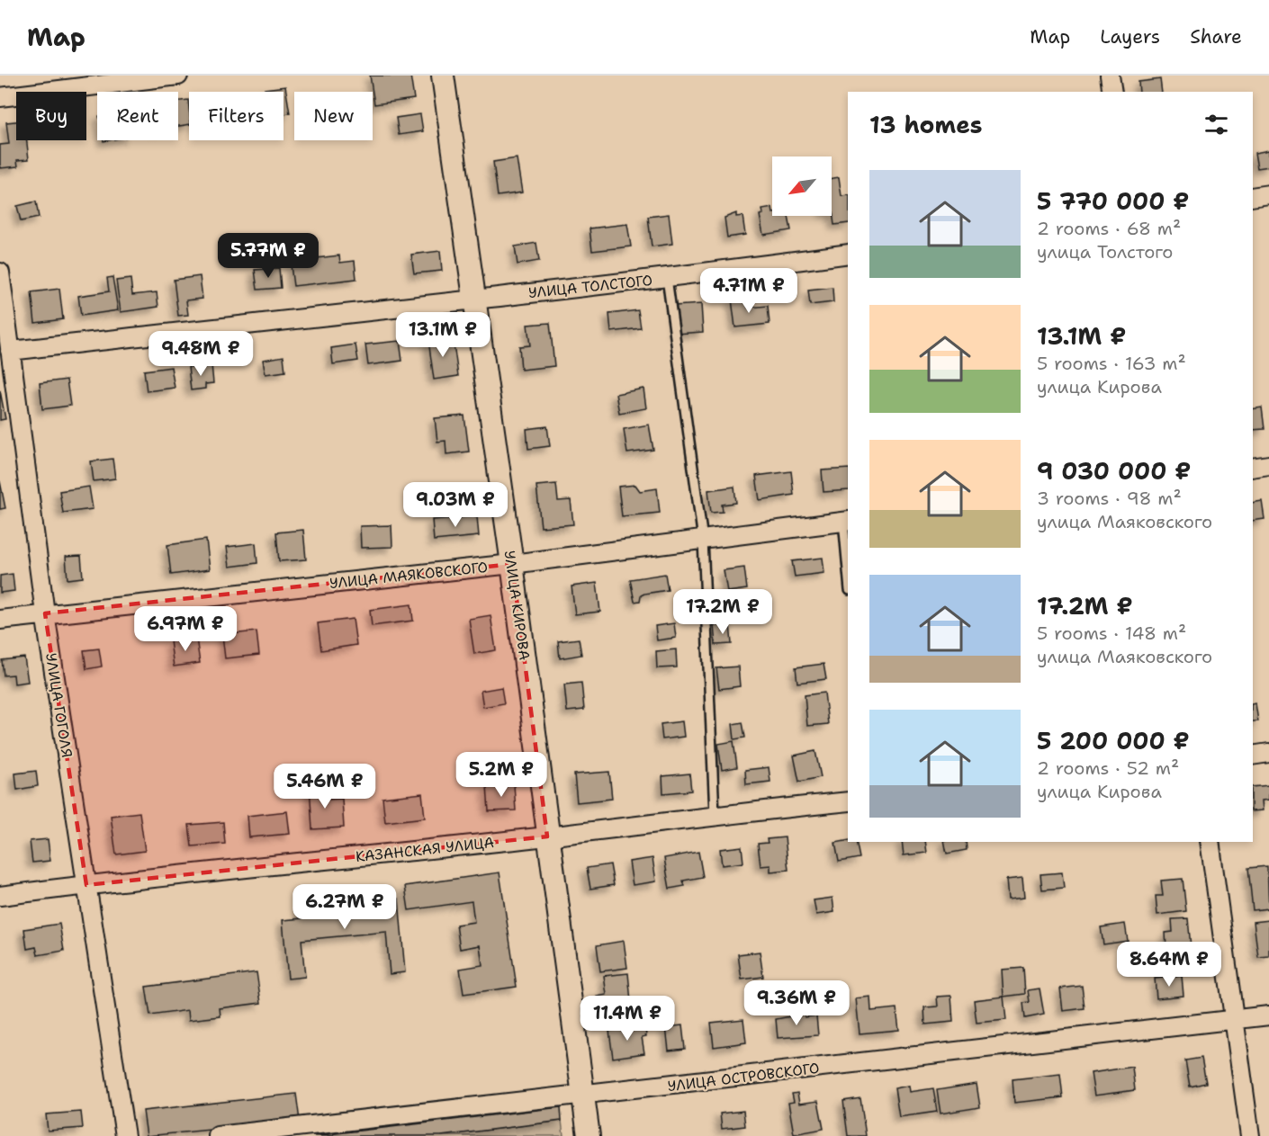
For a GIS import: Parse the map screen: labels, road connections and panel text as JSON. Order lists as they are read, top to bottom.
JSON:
{
  "streets": {
    "street": [
      "УЛИЦА ТОЛСТОГО",
      "УЛИЦА МАЯКОВСКОГО",
      "УЛИЦА КИРОВА",
      "УЛИЦА ГОГОЛЯ",
      "КАЗАНСКАЯ УЛИЦА",
      "УЛИЦА ОСТРОВСКОГО"
    ]
  },
  "crossings": [
    ["УЛИЦА ТОЛСТОГО", "УЛИЦА КИРОВА"],
    ["УЛИЦА ТОЛСТОГО", "УЛИЦА ГОГОЛЯ"],
    ["УЛИЦА МАЯКОВСКОГО", "УЛИЦА КИРОВА"],
    ["УЛИЦА МАЯКОВСКОГО", "УЛИЦА ГОГОЛЯ"],
    ["УЛИЦА КИРОВА", "КАЗАНСКАЯ УЛИЦА"],
    ["УЛИЦА КИРОВА", "УЛИЦА ОСТРОВСКОГО"],
    ["УЛИЦА ГОГОЛЯ", "КАЗАНСКАЯ УЛИЦА"]
  ],
  "north": "bottom left",
  "page": {
    "header": "Map",
    "nav": ["Map", "Layers", "Share"],
    "chip": [
      "Buy",
      "Rent",
      "Filters",
      "New"
    ],
    "heading": "13 homes",
    "list": [
      {
        "name": "5 770 000 ₽",
        "note": "2 rooms · 68 m² · улица Толстого"
      },
      {
        "name": "13.1M ₽",
        "note": "5 rooms · 163 m² · улица Кирова"
      },
      {
        "name": "9 030 000 ₽",
        "note": "3 rooms · 98 m² · улица Маяковского"
      },
      {
        "name": "17.2M ₽",
        "note": "5 rooms · 148 m² · улица Маяковского"
      },
      {
        "name": "5 200 000 ₽",
        "note": "2 rooms · 52 m² · улица Кирова"
      }
    ],
    "price": [
      "5.77M ₽",
      "4.71M ₽",
      "13.1M ₽",
      "9.48M ₽",
      "9.03M ₽",
      "17.2M ₽",
      "6.97M ₽",
      "5.2M ₽",
      "5.46M ₽",
      "6.27M ₽",
      "8.64M ₽",
      "9.36M ₽",
      "11.4M ₽"
    ]
  }
}
